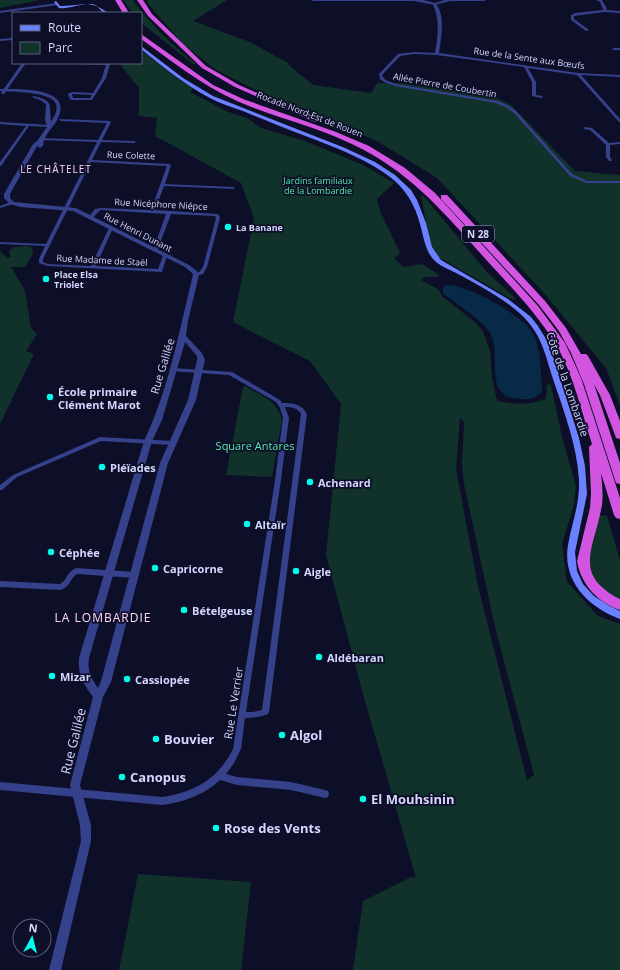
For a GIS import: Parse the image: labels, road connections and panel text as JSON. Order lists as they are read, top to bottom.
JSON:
{
  "streets": {
    "highway": ["Rocade Nord-Est de Rouen", "N 28"],
    "main road": ["Côte de la Lombardie"],
    "street": [
      "Rue de la Sente aux Bœufs",
      "Allée Pierre de Coubertin",
      "Rue Colette",
      "Rue Nicéphore Niépce",
      "Rue Henri Dunant",
      "Rue Madame de Staël",
      "Rue Galilée",
      "Rue Le Verrier"
    ]
  },
  "crossings": [
    ["Rue de la Sente aux Bœufs", "Allée Pierre de Coubertin"],
    ["Rue Colette", "Rue Nicéphore Niépce"],
    ["Rue Colette", "Rue Madame de Staël"],
    ["Rue Nicéphore Niépce", "Rue Henri Dunant"],
    ["Rue Henri Dunant", "Rue Madame de Staël"],
    ["Rue Galilée", "Rue Le Verrier"]
  ],
  "districts": ["LE CHÂTELET", "LA LOMBARDIE"],
  "parks": ["Jardins familiaux de la Lombardie", "Square Antares"],
  "places": [
    "La Banane",
    "Place Elsa Triolet",
    "École primaire Clément Marot",
    "Pléïades",
    "Achenard",
    "Altaïr",
    "Céphée",
    "Capricorne",
    "Aigle",
    "Bételgeuse",
    "Aldébaran",
    "Mizar",
    "Cassiopée",
    "Algol",
    "Bouvier",
    "Canopus",
    "El Mouhsinin",
    "Rose des Vents"
  ],
  "legend": ["Route", "Parc"],
  "north": "top"
}
